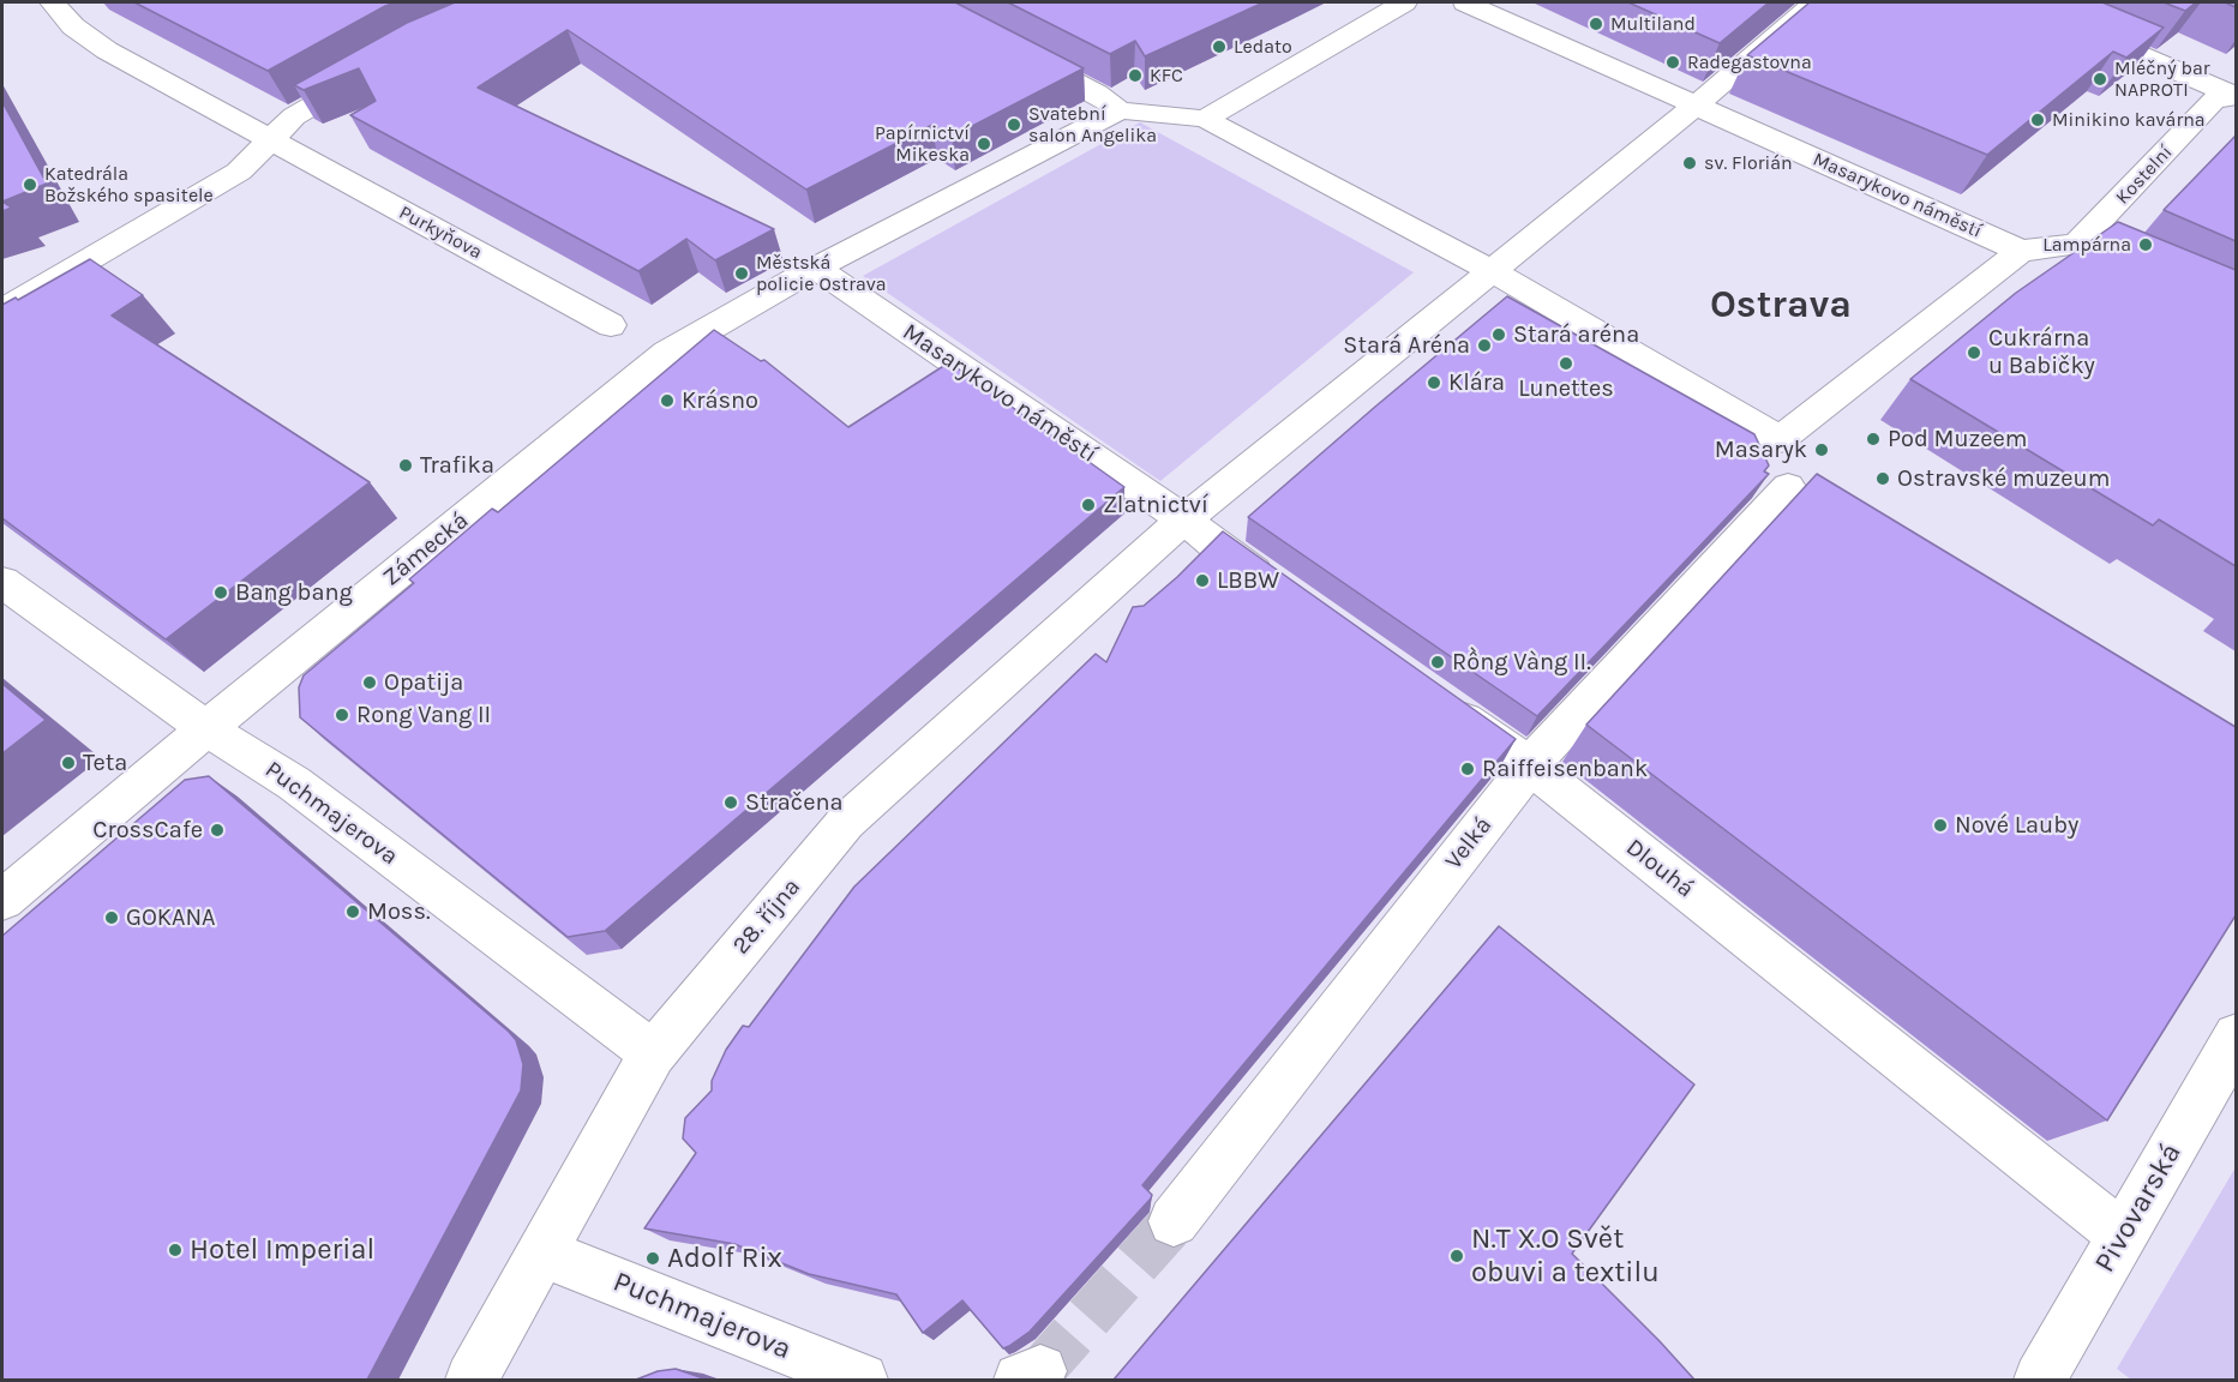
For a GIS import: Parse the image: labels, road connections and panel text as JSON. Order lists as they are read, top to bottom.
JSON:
{
  "streets": {
    "street": [
      "Kostelní",
      "Masarykovo náměstí",
      "Purkyňova",
      "Zámecká",
      "Puchmajerova",
      "Velká",
      "Dlouhá",
      "28. října",
      "Pivovarská"
    ]
  },
  "crossings": [
    ["Kostelní", "Masarykovo náměstí"],
    ["Masarykovo náměstí", "Zámecká"],
    ["Masarykovo náměstí", "28. října"],
    ["Zámecká", "Puchmajerova"],
    ["Puchmajerova", "28. října"],
    ["Velká", "Dlouhá"],
    ["Dlouhá", "Pivovarská"]
  ],
  "districts": ["Ostrava"],
  "places": [
    "Multiland",
    "Ledato",
    "Radegastovna",
    "KFC",
    "Mléčný bar NAPROTI",
    "Minikino kavárna",
    "Svatební salon Angelika",
    "Papírnictví Mikeska",
    "sv. Florián",
    "Katedrála Božského spasitele",
    "Lampárna",
    "Městská policie Ostrava",
    "Stará aréna",
    "Stará Aréna",
    "Cukrárna u Babičky",
    "Lunettes",
    "Klára",
    "Krásno",
    "Pod Muzeem",
    "Masaryk",
    "Trafika",
    "Ostravské muzeum",
    "Zlatnictví",
    "LBBW",
    "Bang bang",
    "Rồng Vàng II.",
    "Opatija",
    "Rong Vang II",
    "Teta",
    "Raiffeisenbank",
    "Stračena",
    "Nové Lauby",
    "CrossCafe",
    "Moss.",
    "GOKANA",
    "Hotel Imperial",
    "N.T X.O Svět obuvi a textilu",
    "Adolf Rix"
  ]
}
